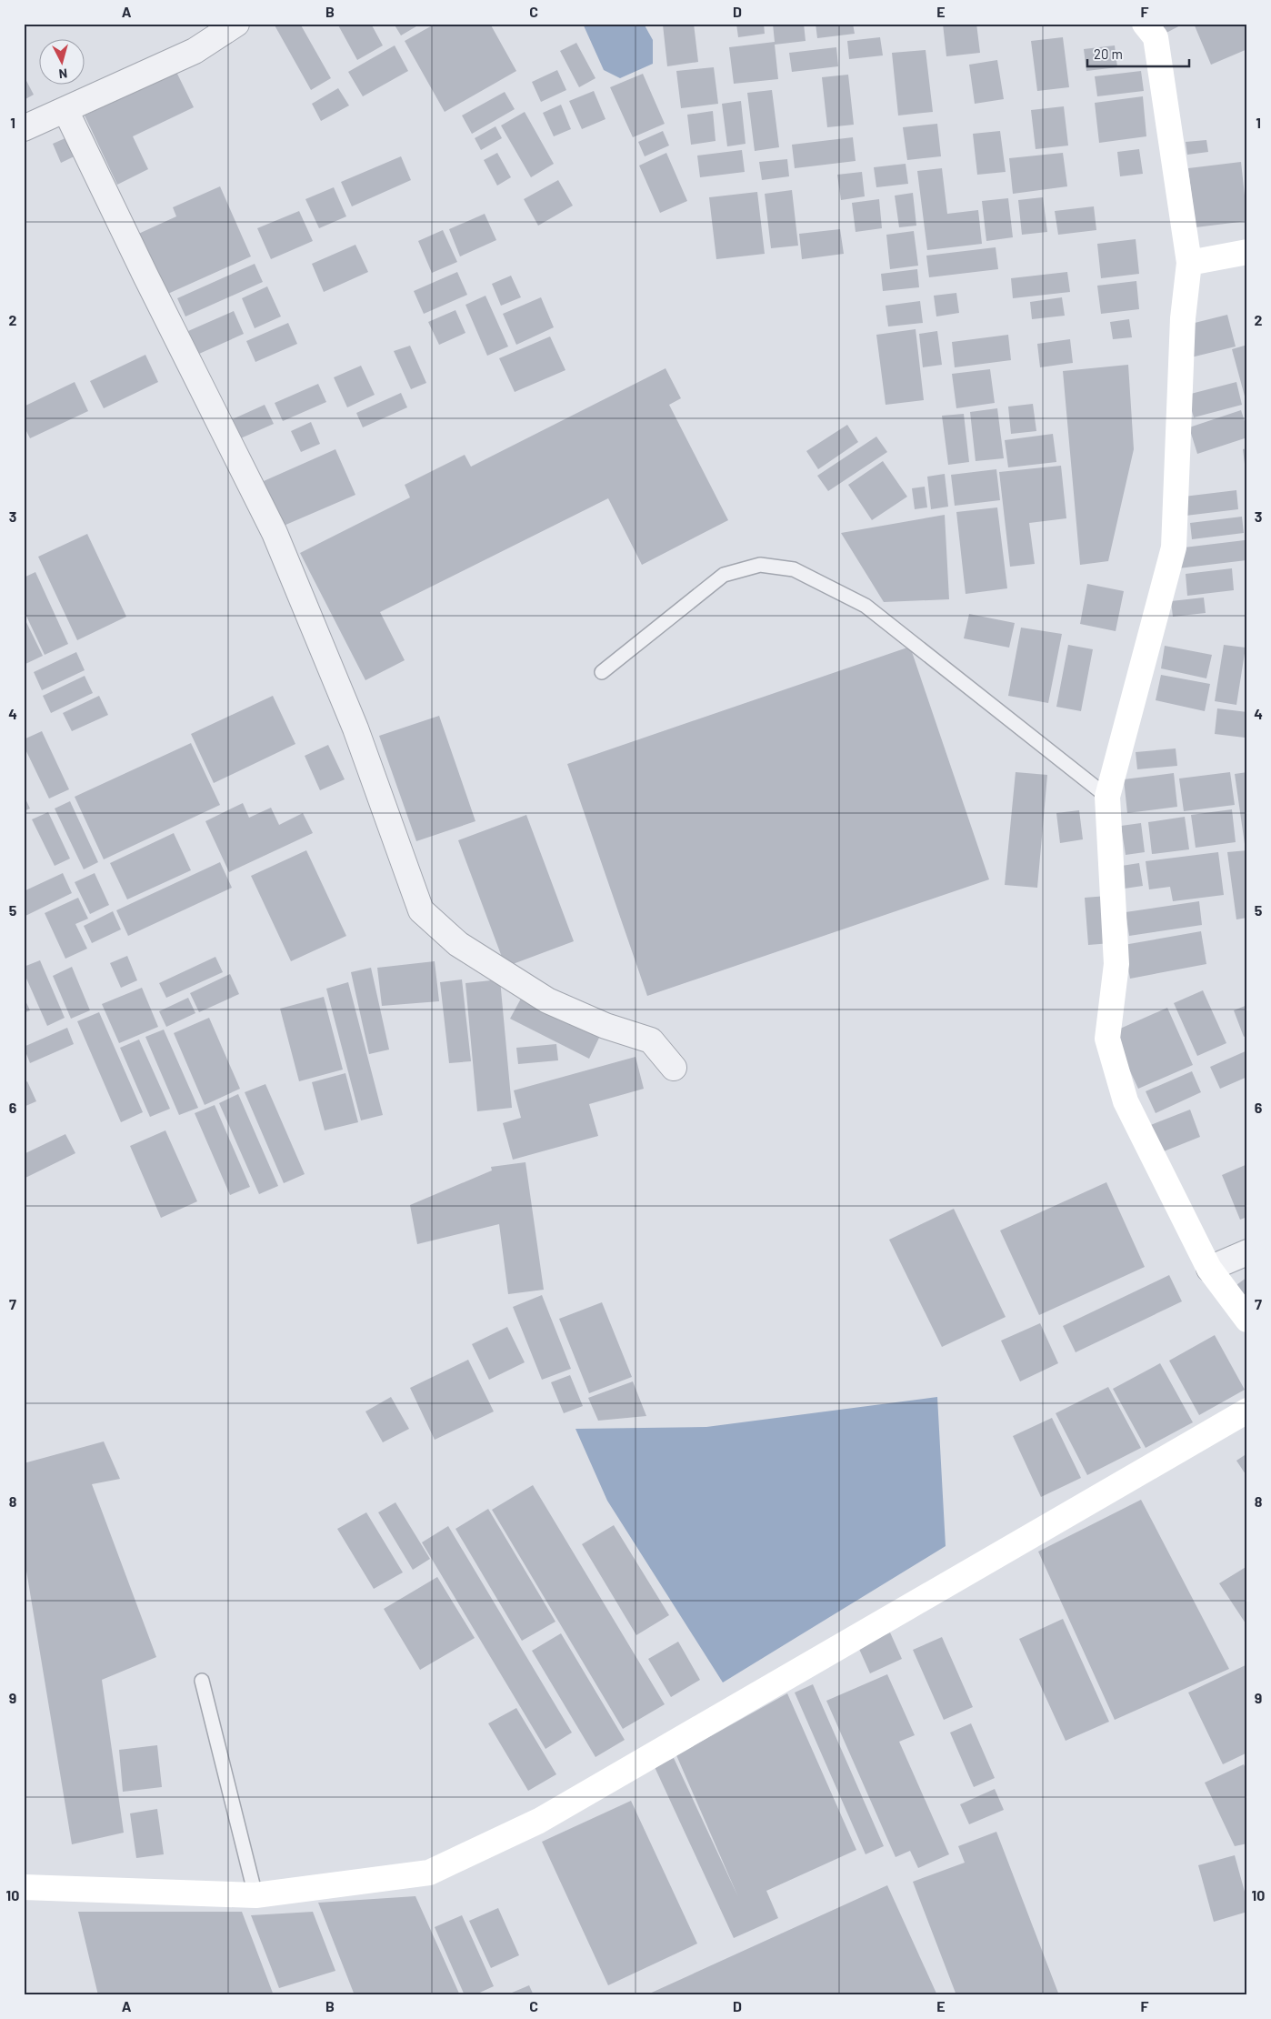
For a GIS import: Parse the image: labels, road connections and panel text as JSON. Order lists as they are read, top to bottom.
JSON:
{
  "scale_bar": "20 m",
  "north": "bottom",
  "grid": {
    "columns": [
      "A",
      "B",
      "C",
      "D",
      "E",
      "F"
    ],
    "rows": [
      "1",
      "2",
      "3",
      "4",
      "5",
      "6",
      "7",
      "8",
      "9",
      "10"
    ]
  }
}
